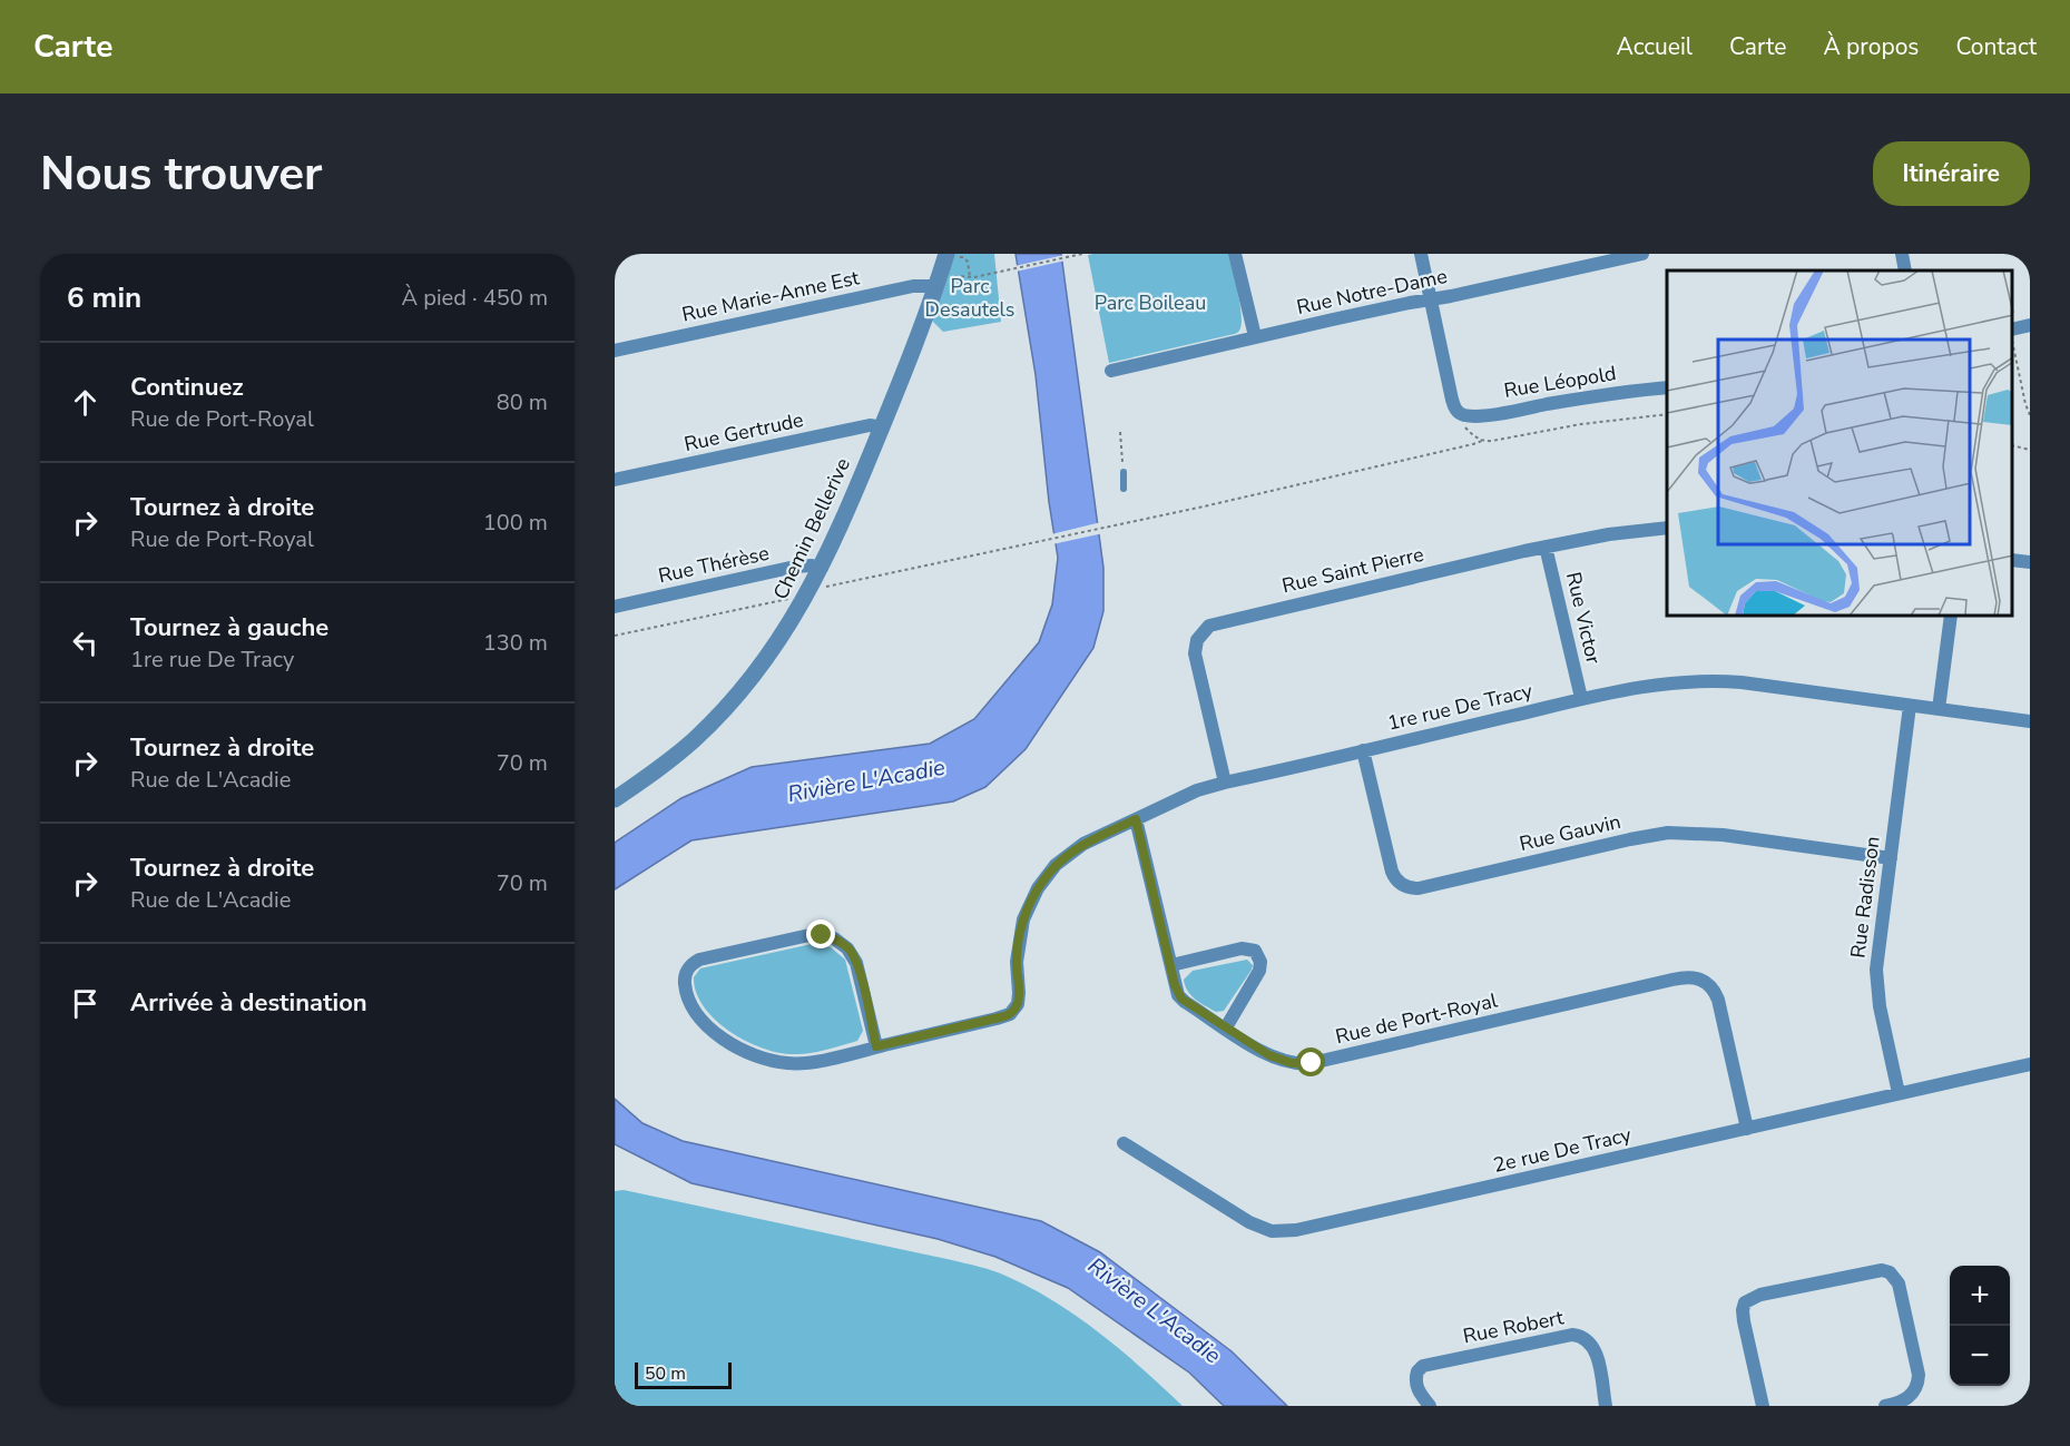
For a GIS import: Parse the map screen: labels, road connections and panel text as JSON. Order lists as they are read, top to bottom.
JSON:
{
  "streets": {
    "street": [
      "Rue Notre-Dame",
      "Rue Marie-Anne Est",
      "Rue Léopold",
      "Rue Gertrude",
      "Chemin Bellerive",
      "Rue Thérèse",
      "Rue Saint Pierre",
      "Rue Victor",
      "1re rue De Tracy",
      "Rue Gauvin",
      "Rue Radisson",
      "Rue de Port-Royal",
      "2e rue De Tracy",
      "Rue Robert"
    ]
  },
  "crossings": [
    ["Rue Notre-Dame", "Rue Léopold"],
    ["Rue Marie-Anne Est", "Chemin Bellerive"],
    ["Rue Gertrude", "Chemin Bellerive"],
    ["Chemin Bellerive", "Rue Thérèse"],
    ["Rue Saint Pierre", "Rue Victor"],
    ["Rue Saint Pierre", "1re rue De Tracy"],
    ["Rue Victor", "1re rue De Tracy"],
    ["1re rue De Tracy", "Rue Gauvin"],
    ["1re rue De Tracy", "Rue Radisson"],
    ["1re rue De Tracy", "Rue de Port-Royal"],
    ["Rue Gauvin", "Rue Radisson"],
    ["Rue Radisson", "2e rue De Tracy"],
    ["Rue de Port-Royal", "2e rue De Tracy"]
  ],
  "water": ["Rivière L'Acadie"],
  "parks": ["Parc Desautels", "Parc Boileau"],
  "scale_bar": "50 m",
  "page": {
    "header": "Carte",
    "nav": [
      "Accueil",
      "Carte",
      "À propos",
      "Contact"
    ],
    "buttons": "Itinéraire",
    "title": "Nous trouver",
    "heading": ["6 min", "À pied · 450 m"],
    "list": [
      ["Continuez", "Rue de Port-Royal", "80 m"],
      ["Tournez à droite", "Rue de Port-Royal", "100 m"],
      ["Tournez à gauche", "1re rue De Tracy", "130 m"],
      ["Tournez à droite", "Rue de L'Acadie", "70 m"],
      ["Tournez à droite", "Rue de L'Acadie", "70 m"],
      "Arrivée à destination"
    ],
    "map_buttons": ["+", "−"],
    "scale": "50 m"
  }
}
